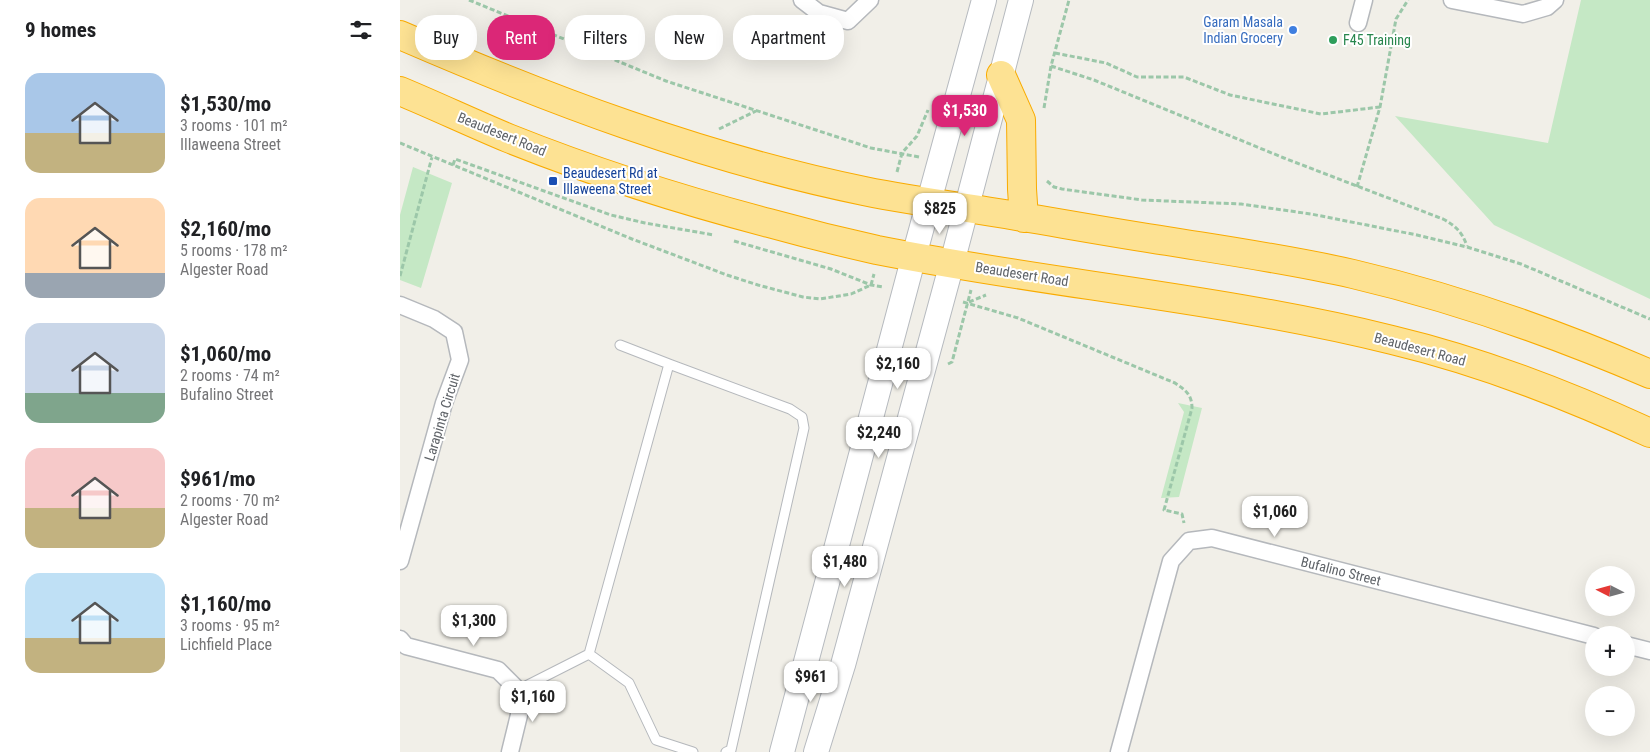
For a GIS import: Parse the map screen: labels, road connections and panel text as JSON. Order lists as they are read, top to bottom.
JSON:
{
  "streets": {
    "highway": ["Beaudesert Road"],
    "street": ["Larapinta Circuit", "Bufalino Street"]
  },
  "places": {
    "other": ["Garam Masala Indian Grocery", "F45 Training"],
    "transit": ["Beaudesert Rd at Illaweena Street"]
  },
  "north": "left",
  "page": {
    "heading": "9 homes",
    "chip": [
      "Buy",
      "Rent",
      "Filters",
      "New",
      "Apartment"
    ],
    "list": [
      {
        "name": "$1,530/mo",
        "note": "3 rooms · 101 m² · Illaweena Street"
      },
      {
        "name": "$2,160/mo",
        "note": "5 rooms · 178 m² · Algester Road"
      },
      {
        "name": "$1,060/mo",
        "note": "2 rooms · 74 m² · Bufalino Street"
      },
      {
        "name": "$961/mo",
        "note": "2 rooms · 70 m² · Algester Road"
      },
      {
        "name": "$1,160/mo",
        "note": "3 rooms · 95 m² · Lichfield Place"
      }
    ],
    "price": [
      "$1,530",
      "$825",
      "$2,160",
      "$2,240",
      "$1,060",
      "$1,480",
      "$1,300",
      "$961",
      "$1,160"
    ],
    "map_buttons": ["+", "−"]
  }
}
